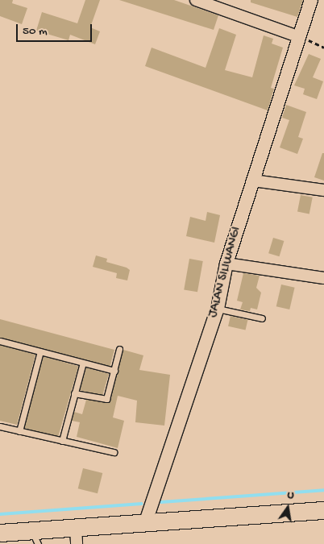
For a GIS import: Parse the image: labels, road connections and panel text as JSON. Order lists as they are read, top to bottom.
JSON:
{
  "streets": {
    "street": ["JALAN SILIWANGI"]
  },
  "scale_bar": "50 m",
  "north": "top"
}
